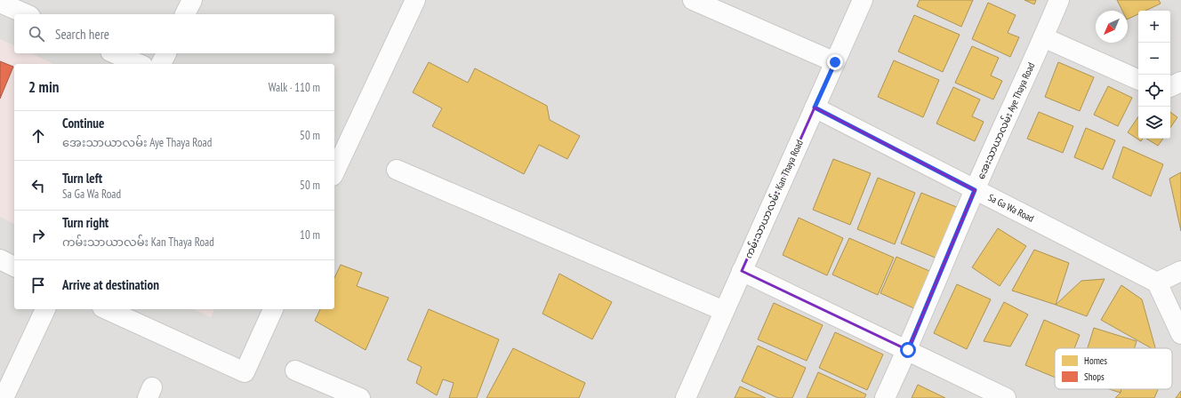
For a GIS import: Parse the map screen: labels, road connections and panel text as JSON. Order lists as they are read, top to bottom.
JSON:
{
  "streets": {
    "street": ["အေးသာယာလမ်း Aye Thaya Road", "ကမ်းသာယာလမ်း Kan Thaya Road", "Sa Ga Wa Road"]
  },
  "crossings": [
    ["အေးသာယာလမ်း Aye Thaya Road", "Sa Ga Wa Road"],
    ["ကမ်းသာယာလမ်း Kan Thaya Road", "Sa Ga Wa Road"]
  ],
  "legend": ["Homes", "Shops"],
  "north": "bottom left",
  "page": {
    "map_buttons": ["+", "−"],
    "search": "Search here",
    "heading": ["2 min", "Walk · 110 m"],
    "list": [
      ["Continue", "အေးသာယာလမ်း Aye Thaya Road", "50 m"],
      ["Turn left", "Sa Ga Wa Road", "50 m"],
      ["Turn right", "ကမ်းသာယာလမ်း Kan Thaya Road", "10 m"],
      "Arrive at destination"
    ]
  }
}
